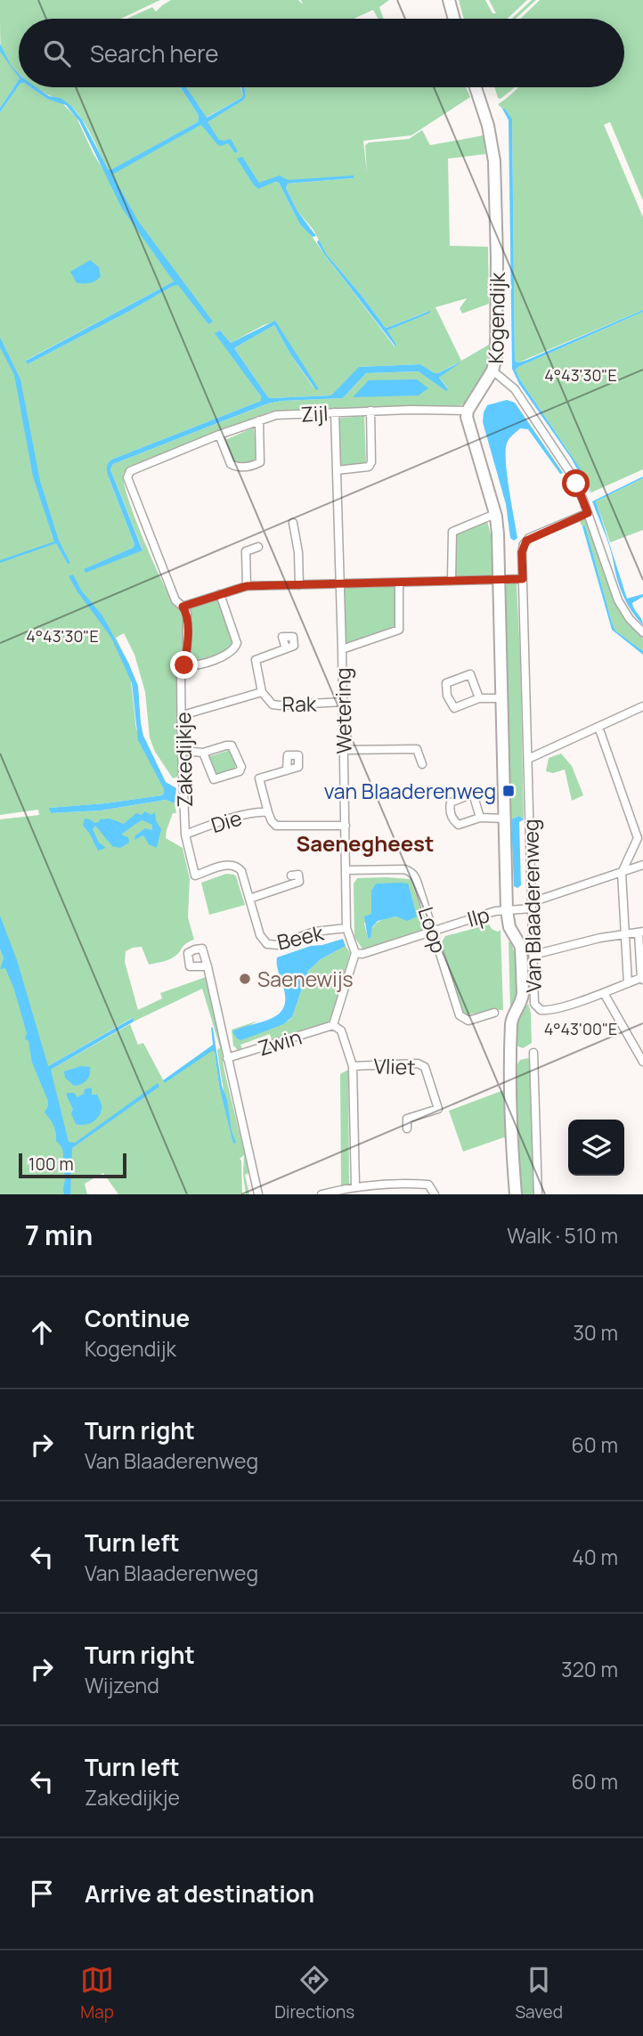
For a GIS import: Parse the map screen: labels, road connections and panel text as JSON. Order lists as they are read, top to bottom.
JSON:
{
  "streets": {
    "street": [
      "Kogendijk",
      "Zijl",
      "Rak",
      "Wetering",
      "Zakedijkje",
      "Die",
      "Van Blaaderenweg",
      "Ilp",
      "Loop",
      "Beek",
      "Zwin",
      "Vliet"
    ]
  },
  "crossings": [
    ["Kogendijk", "Van Blaaderenweg"],
    ["Zijl", "Wetering"],
    ["Zijl", "Zakedijkje"],
    ["Zijl", "Van Blaaderenweg"],
    ["Rak", "Wetering"],
    ["Rak", "Zakedijkje"],
    ["Wetering", "Die"],
    ["Wetering", "Ilp"],
    ["Wetering", "Loop"],
    ["Wetering", "Beek"],
    ["Zakedijkje", "Die"],
    ["Zakedijkje", "Beek"],
    ["Van Blaaderenweg", "Ilp"],
    ["Ilp", "Loop"]
  ],
  "districts": ["Saenegheest"],
  "places": {
    "transit": ["van Blaaderenweg"],
    "other": ["Saenewijs"]
  },
  "scale_bar": "100 m",
  "page": {
    "search": "Search here",
    "scale": "100 m",
    "heading": ["7 min", "Walk · 510 m"],
    "list": [
      ["Continue", "Kogendijk", "30 m"],
      ["Turn right", "Van Blaaderenweg", "60 m"],
      ["Turn left", "Van Blaaderenweg", "40 m"],
      ["Turn right", "Wijzend", "320 m"],
      ["Turn left", "Zakedijkje", "60 m"],
      "Arrive at destination"
    ],
    "nav": ["Map", "Directions", "Saved"]
  },
  "coordinates": ["4°43'30\"E", "4°43'00\"E"]
}
